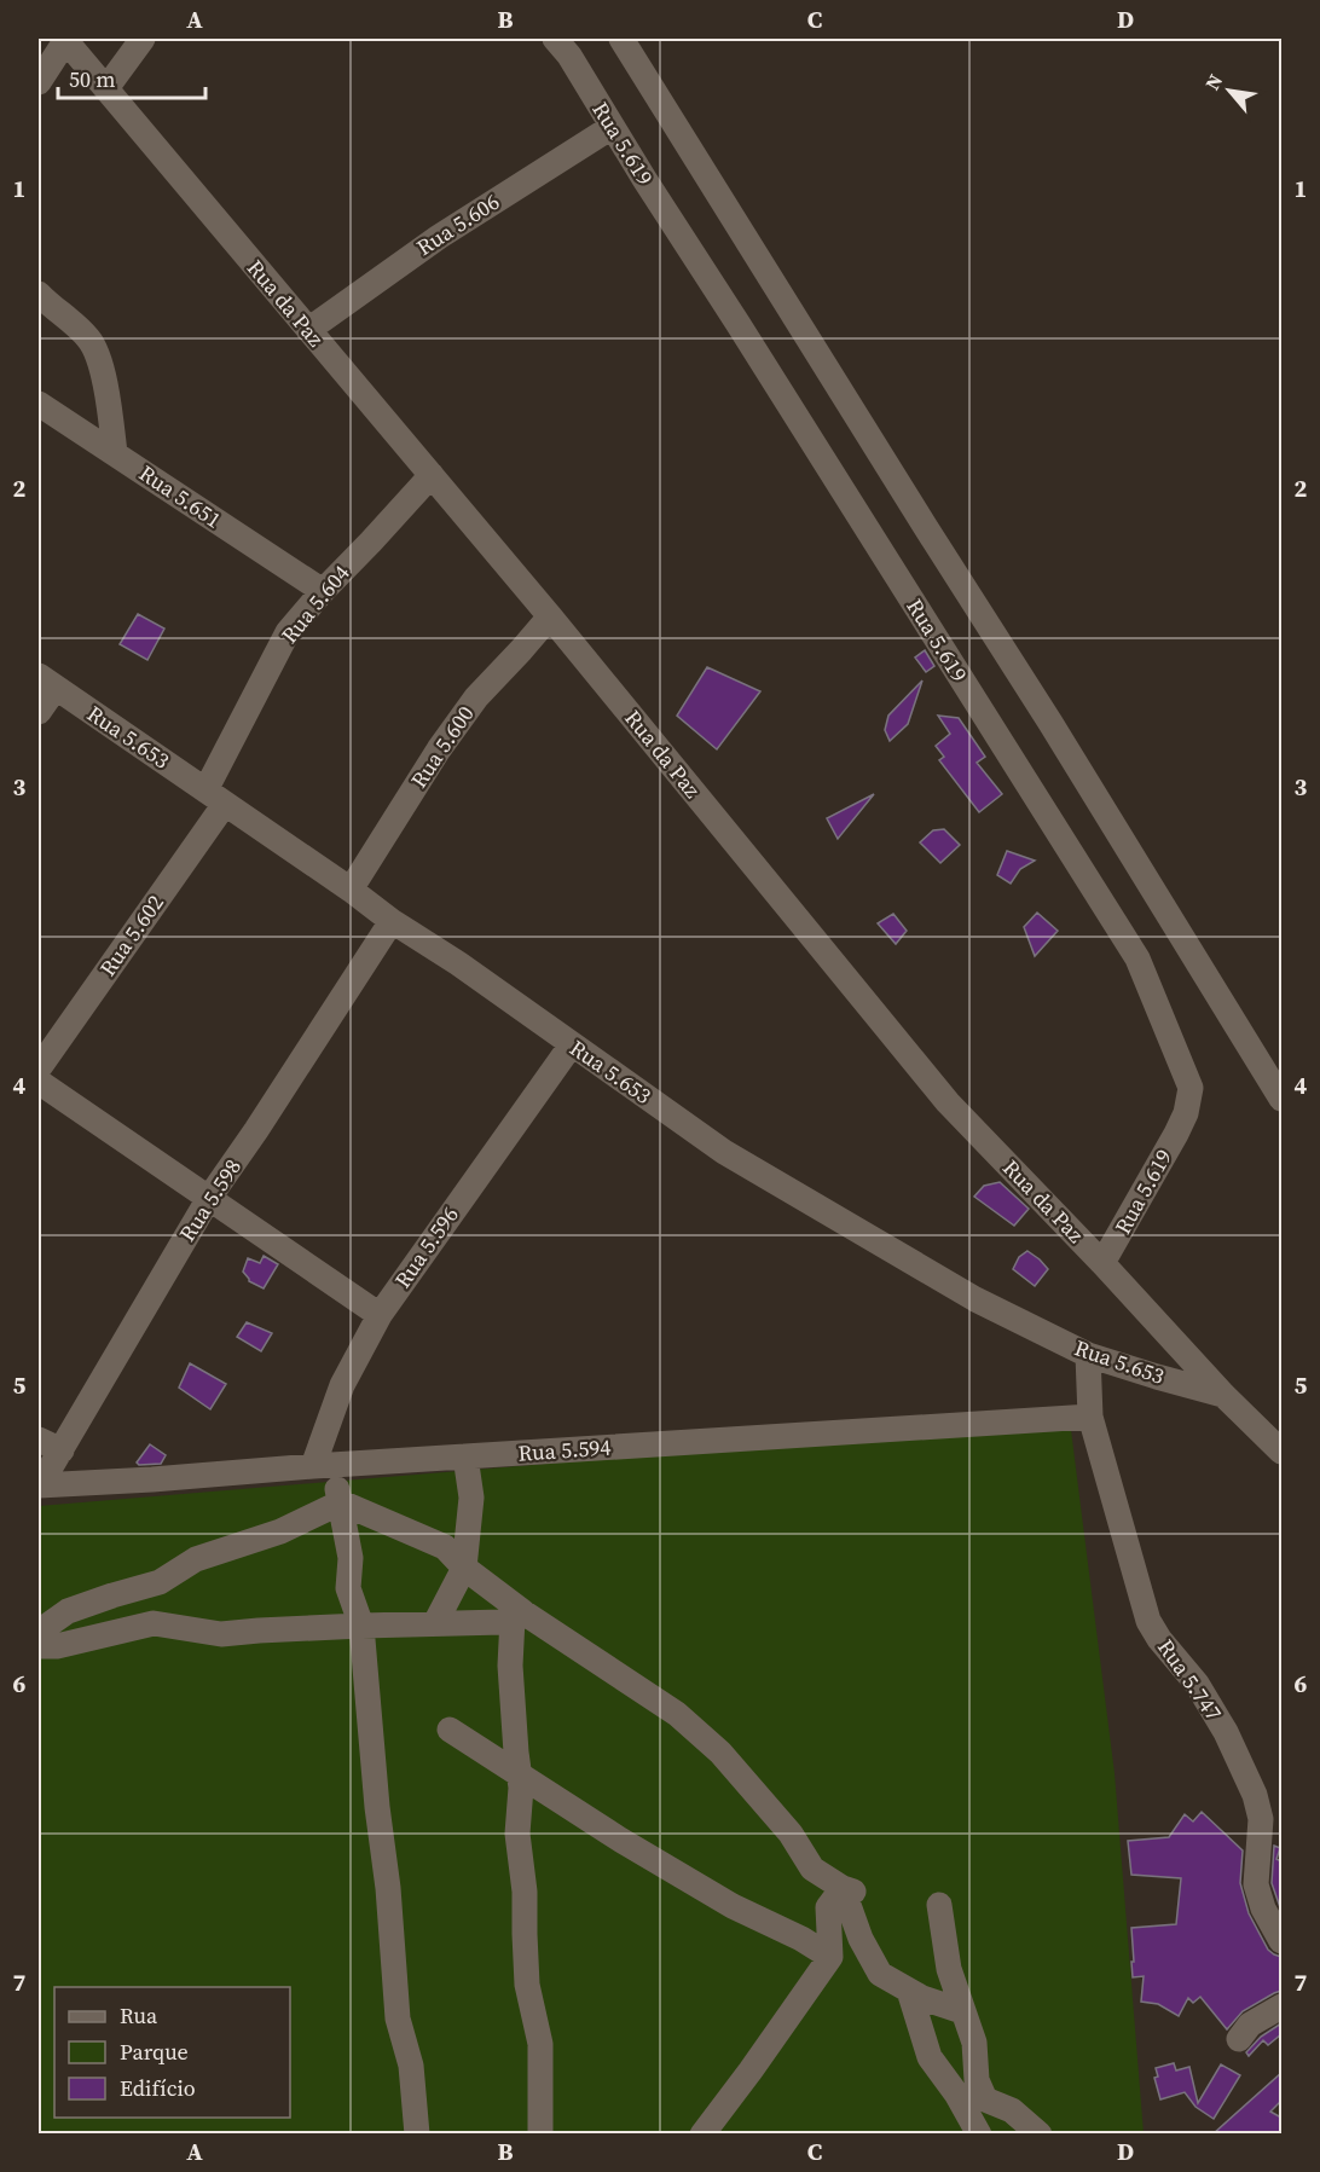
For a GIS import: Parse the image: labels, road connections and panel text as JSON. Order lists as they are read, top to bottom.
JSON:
{
  "streets": {
    "street": [
      "Rua 5.619",
      "Rua 5.606",
      "Rua da Paz",
      "Rua 5.651",
      "Rua 5.604",
      "Rua 5.653",
      "Rua 5.600",
      "Rua 5.602",
      "Rua 5.598",
      "Rua 5.596",
      "Rua 5.594",
      "Rua 5.747"
    ]
  },
  "crossings": [
    ["Rua 5.619", "Rua 5.606"],
    ["Rua 5.619", "Rua da Paz"],
    ["Rua 5.606", "Rua da Paz"],
    ["Rua da Paz", "Rua 5.604"],
    ["Rua da Paz", "Rua 5.653"],
    ["Rua da Paz", "Rua 5.600"],
    ["Rua 5.651", "Rua 5.604"],
    ["Rua 5.604", "Rua 5.653"],
    ["Rua 5.604", "Rua 5.602"],
    ["Rua 5.653", "Rua 5.600"],
    ["Rua 5.653", "Rua 5.602"],
    ["Rua 5.653", "Rua 5.598"],
    ["Rua 5.653", "Rua 5.596"],
    ["Rua 5.653", "Rua 5.747"],
    ["Rua 5.598", "Rua 5.594"],
    ["Rua 5.596", "Rua 5.594"],
    ["Rua 5.594", "Rua 5.747"]
  ],
  "legend": ["Rua", "Parque", "Edifício"],
  "scale_bar": "50 m",
  "north": "top left",
  "grid": {
    "columns": [
      "A",
      "B",
      "C",
      "D"
    ],
    "rows": [
      "1",
      "2",
      "3",
      "4",
      "5",
      "6",
      "7"
    ]
  }
}
